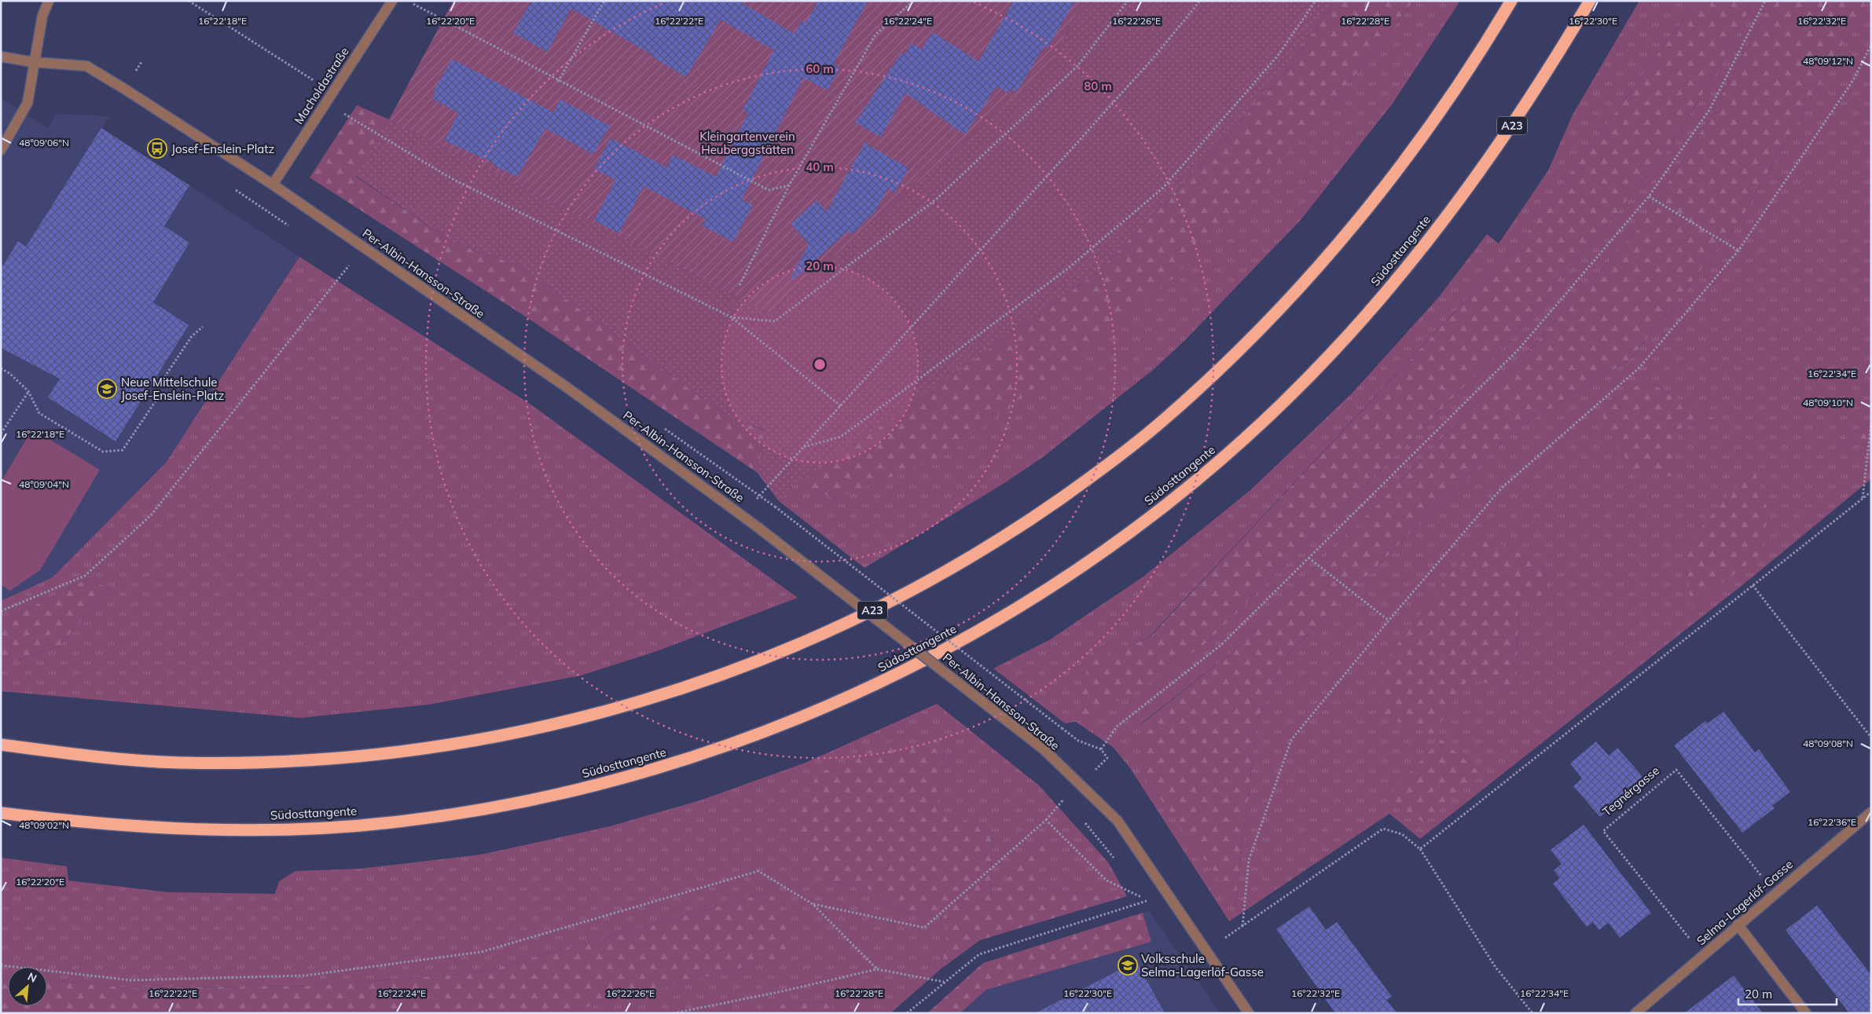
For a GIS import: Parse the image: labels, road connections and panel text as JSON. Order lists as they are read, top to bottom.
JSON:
{
  "streets": {
    "highway": ["A23", "Südosttangente"],
    "street": ["Macholdastraße", "Per-Albin-Hansson-Straße", "Selma-Lagerlöf-Gasse"],
    "path": ["Tegnérgasse"]
  },
  "crossings": [
    ["Macholdastraße", "Per-Albin-Hansson-Straße"],
    ["Tegnérgasse", "Selma-Lagerlöf-Gasse"]
  ],
  "parks": ["Kleingartenverein Heuberggstätten"],
  "places": {
    "bus stop": ["Josef-Enslein-Platz"],
    "school or university": ["Neue Mittelschule Josef-Enslein-Platz", "Volksschule Selma-Lagerlöf-Gasse"]
  },
  "scale_bar": "20 m",
  "north": "top right",
  "coordinates": [
    "16°22'18\"E",
    "16°22'20\"E",
    "16°22'22\"E",
    "16°22'24\"E",
    "16°22'26\"E",
    "16°22'28\"E",
    "16°22'30\"E",
    "16°22'32\"E",
    "48°09'12\"N",
    "48°09'06\"N",
    "16°22'34\"E",
    "48°09'10\"N",
    "48°09'04\"N",
    "48°09'08\"N",
    "16°22'36\"E",
    "48°09'02\"N"
  ],
  "rings": [
    "60 m",
    "80 m",
    "40 m",
    "20 m"
  ]
}
